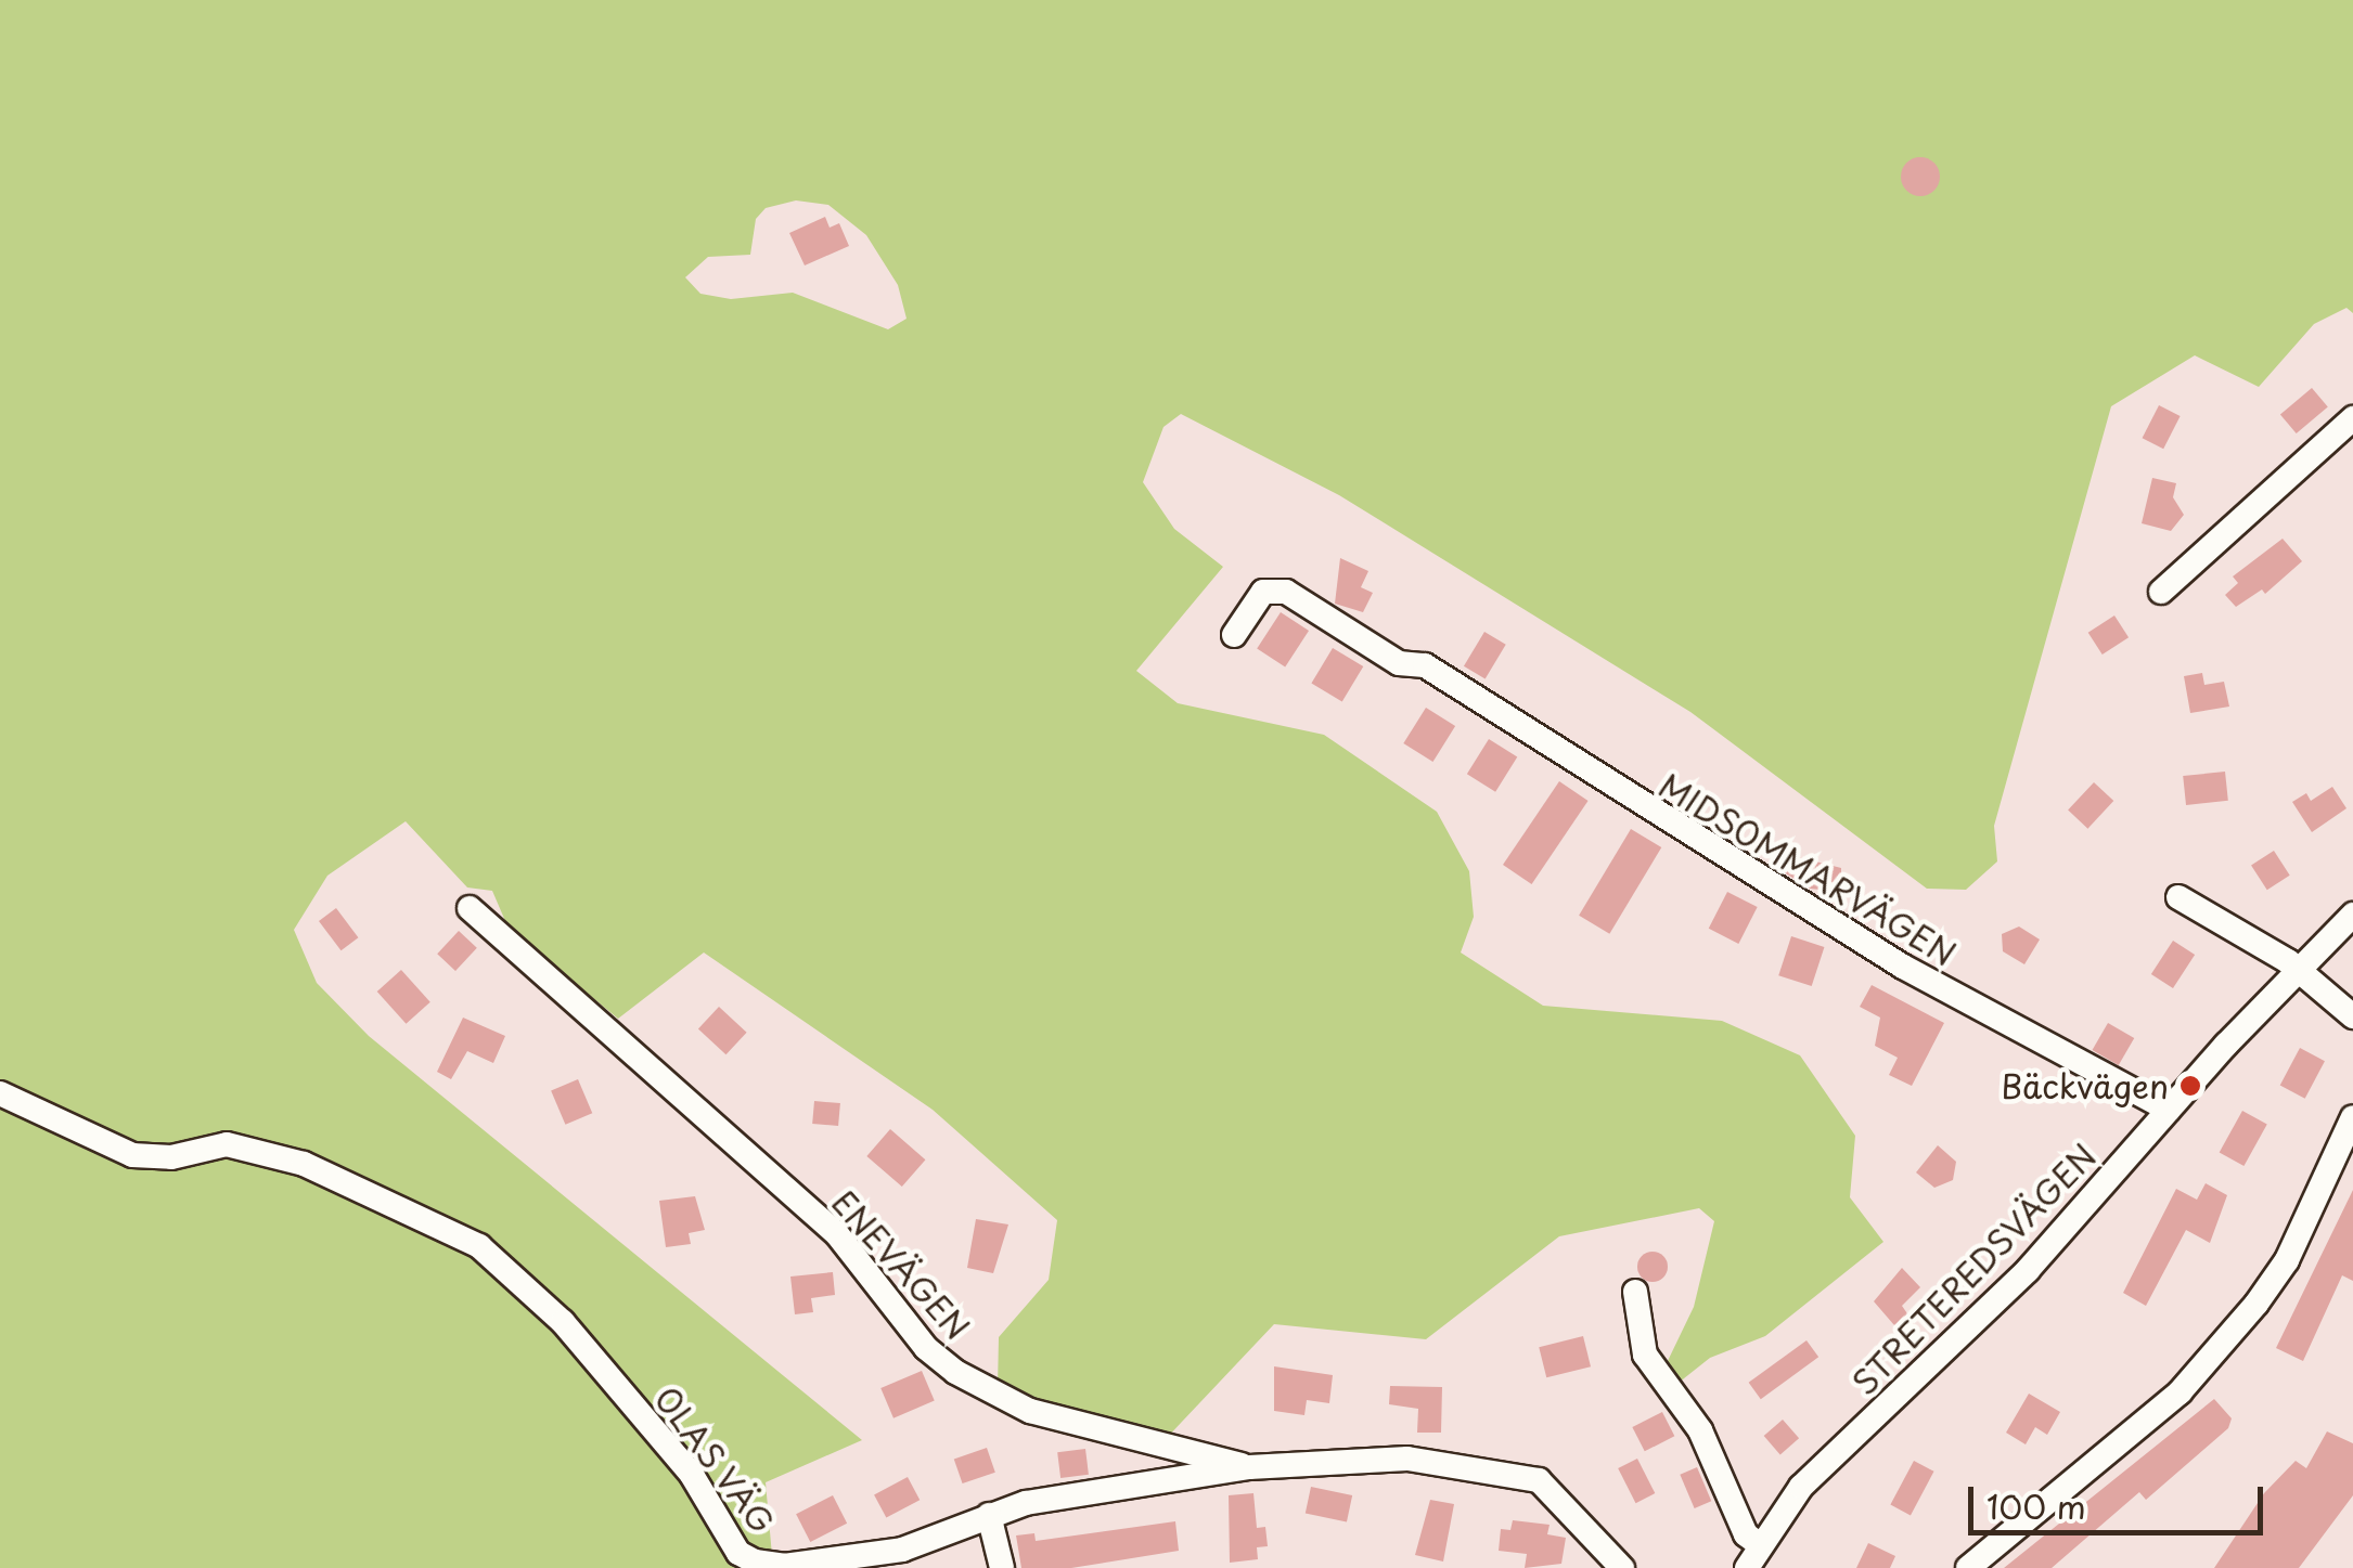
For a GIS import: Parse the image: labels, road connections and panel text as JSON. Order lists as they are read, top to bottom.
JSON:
{
  "streets": {
    "street": [
      "MIDSOMMARVÄGEN",
      "ENEVÄGEN",
      "STRETEREDSVÄGEN",
      "OLAS VÄG"
    ]
  },
  "crossings": [
    ["MIDSOMMARVÄGEN", "STRETEREDSVÄGEN"],
    ["ENEVÄGEN", "OLAS VÄG"]
  ],
  "places": ["Bäckvägen"],
  "scale_bar": "100 m"
}
